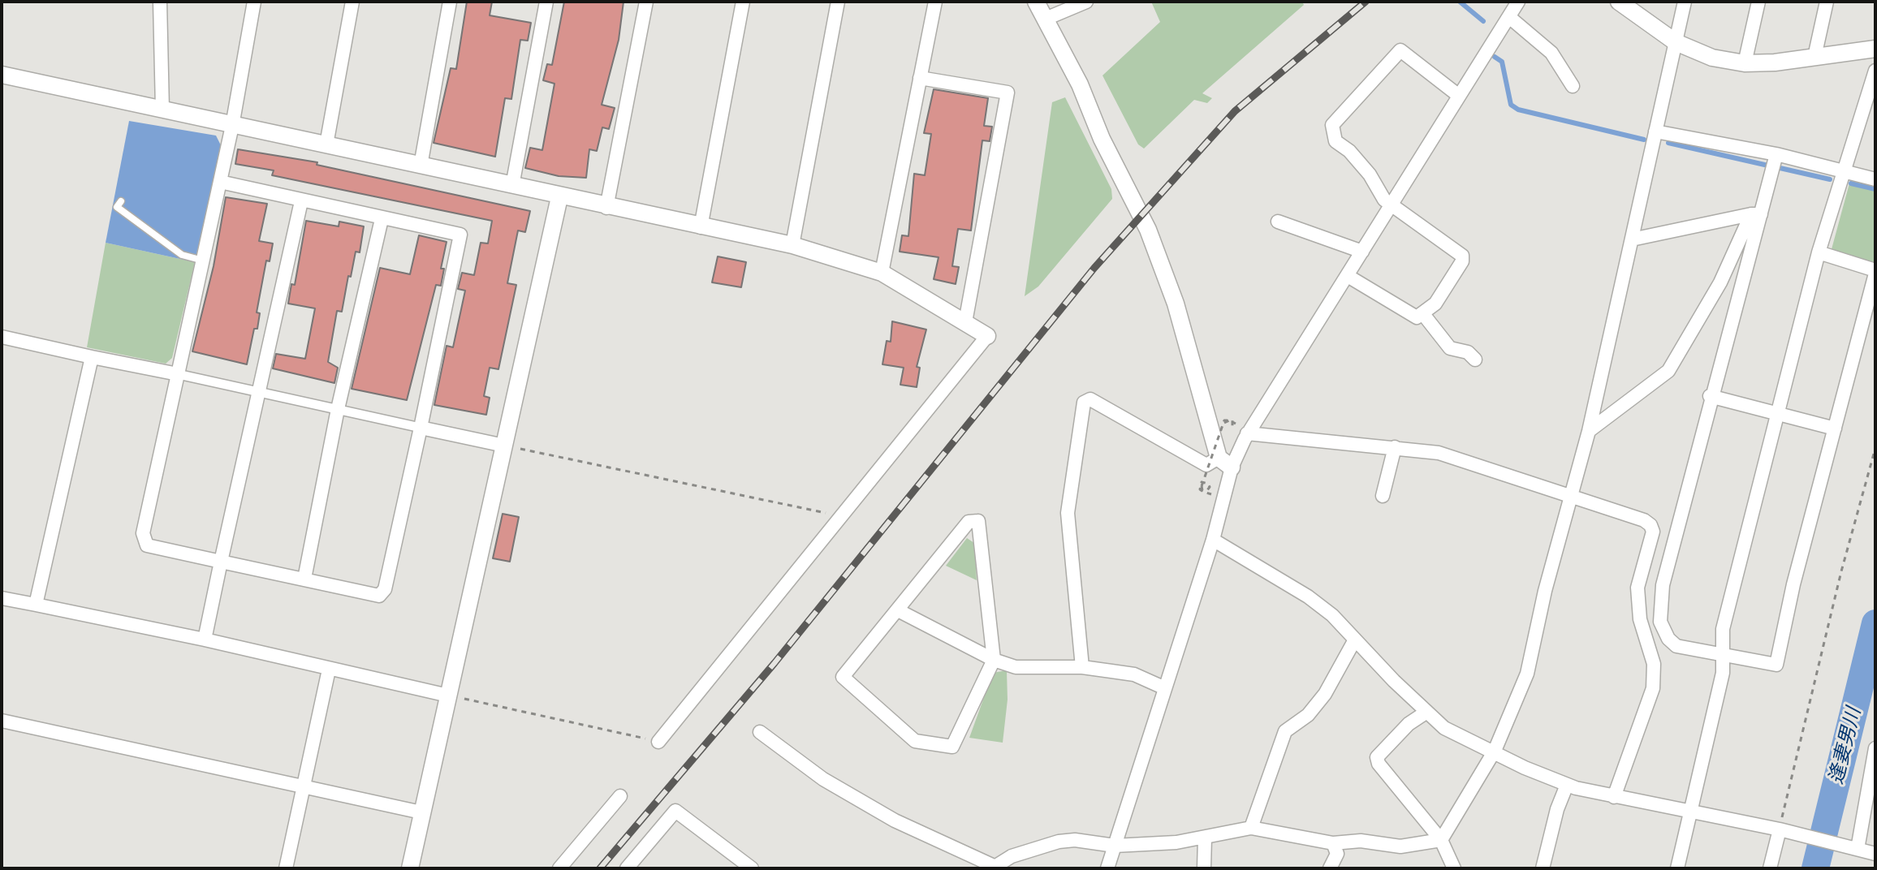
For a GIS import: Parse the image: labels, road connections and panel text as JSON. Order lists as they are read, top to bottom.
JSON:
{
  "water": ["逢妻男川"]
}
